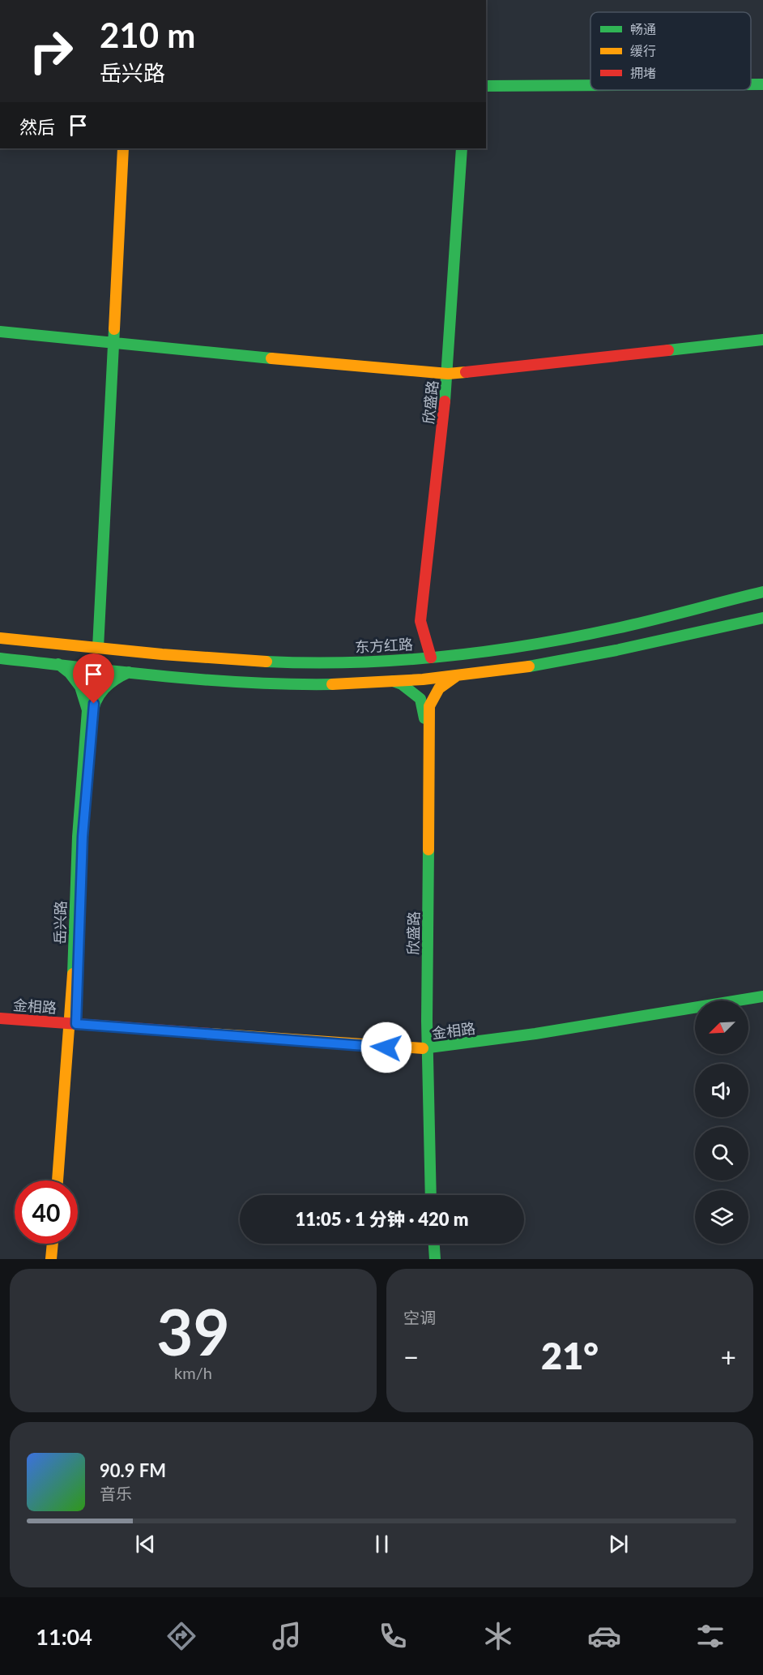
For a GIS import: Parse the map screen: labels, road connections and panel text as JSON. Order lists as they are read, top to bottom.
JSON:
{
  "streets": {
    "street": [
      "欣盛路",
      "东方红路",
      "岳兴路",
      "金相路"
    ]
  },
  "crossings": [
    ["欣盛路", "东方红路"],
    ["欣盛路", "金相路"],
    ["岳兴路", "金相路"]
  ],
  "legend": ["畅通", "缓行", "拥堵"],
  "north": "bottom left",
  "page": {
    "turn": ["210 m", "岳兴路"],
    "then": "然后",
    "limit": "40",
    "trip": "11:05 · 1 分钟 · 420 m",
    "tile": [
      ["39", "km/h"],
      "空调"
    ],
    "heat": ["−", "21°", "+"],
    "song": ["90.9 FM", "音乐"],
    "tabs": "11:04"
  }
}
